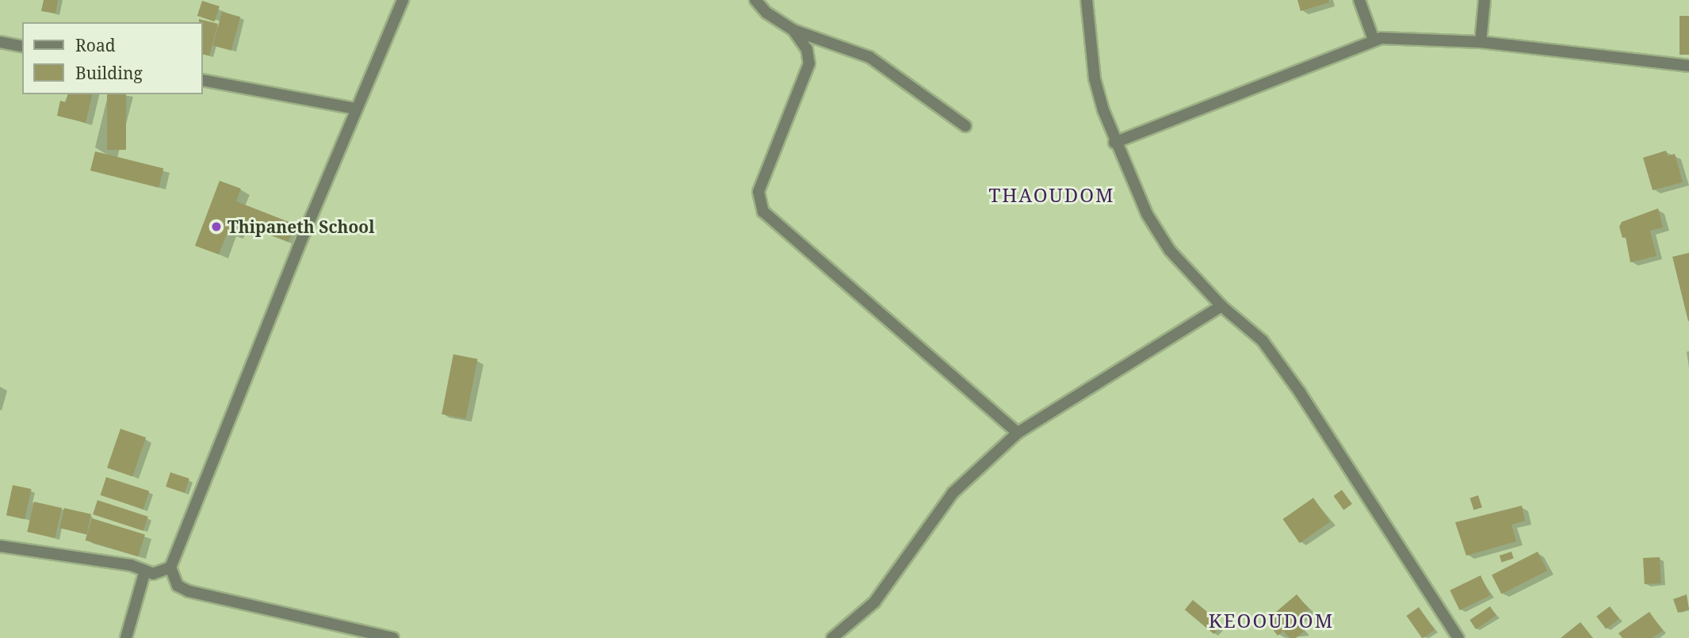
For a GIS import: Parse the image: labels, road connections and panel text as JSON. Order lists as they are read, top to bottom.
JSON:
{
  "districts": ["THAOUDOM", "KEOOUDOM"],
  "places": ["Thipaneth School"],
  "legend": ["Road", "Building"]
}
